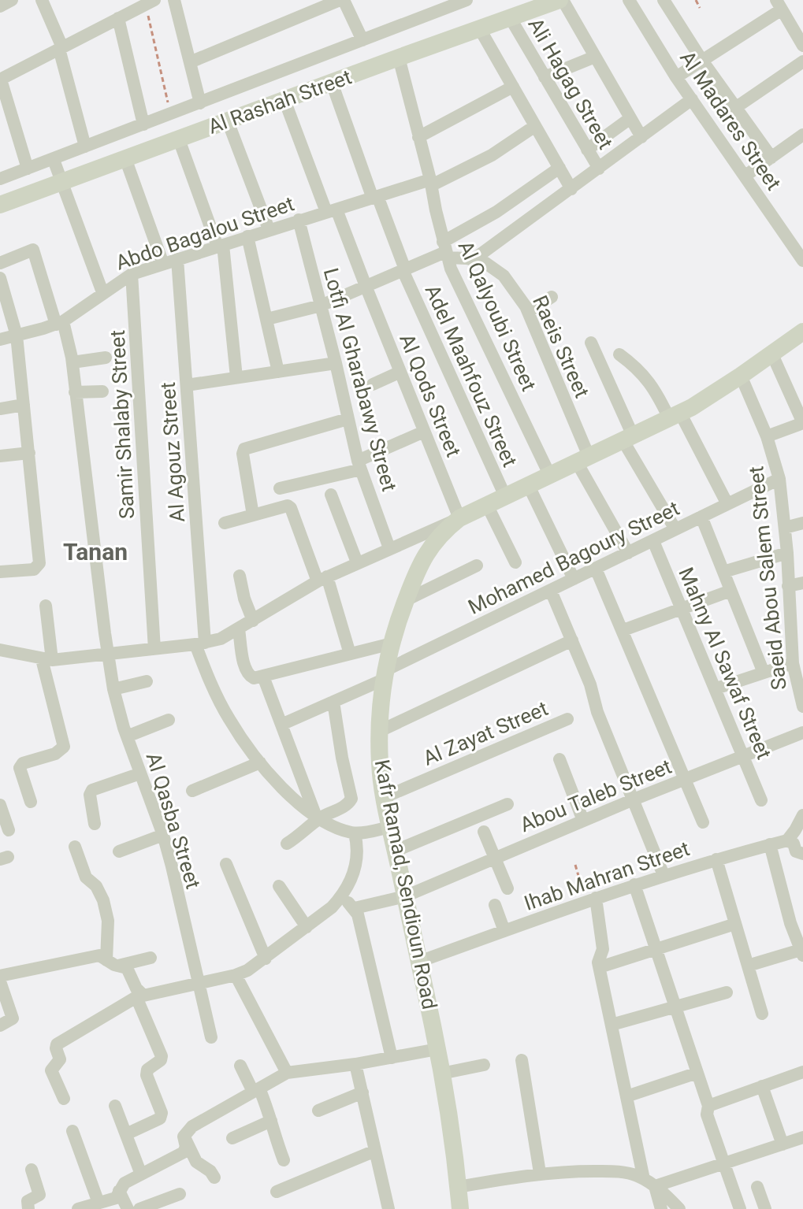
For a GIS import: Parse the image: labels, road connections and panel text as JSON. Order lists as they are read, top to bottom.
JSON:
{
  "streets": {
    "street": [
      "Ali Hagag Street",
      "Al Rashah Street",
      "Al Madares Street",
      "Abdo Bagalou Street",
      "Al Qalyoubi Street",
      "Raeis Street",
      "Adel Maahfouz Street",
      "Lotfi Al Gharabawy Street",
      "Al Qods Street",
      "Samir Shalaby Street",
      "Al Agouz Street",
      "Mohamed Bagoury Street",
      "Saeid Abou Salem Street",
      "Mahny Al Sawaf Street",
      "Al Zayat Street",
      "Abou Taleb Street",
      "Al Qasba Street",
      "Ihab Mahran Street",
      "Kafr Ramad, Sendioun Road"
    ]
  },
  "crossings": [
    ["Ali Hagag Street", "Al Rashah Street"],
    ["Al Rashah Street", "Al Qalyoubi Street"],
    ["Al Rashah Street", "Adel Maahfouz Street"],
    ["Al Rashah Street", "Al Qods Street"],
    ["Abdo Bagalou Street", "Al Qalyoubi Street"],
    ["Abdo Bagalou Street", "Adel Maahfouz Street"],
    ["Abdo Bagalou Street", "Lotfi Al Gharabawy Street"],
    ["Abdo Bagalou Street", "Al Qods Street"],
    ["Abdo Bagalou Street", "Samir Shalaby Street"],
    ["Abdo Bagalou Street", "Al Agouz Street"],
    ["Abdo Bagalou Street", "Al Qasba Street"],
    ["Al Qalyoubi Street", "Raeis Street"],
    ["Al Qalyoubi Street", "Kafr Ramad, Sendioun Road"],
    ["Raeis Street", "Mohamed Bagoury Street"],
    ["Raeis Street", "Kafr Ramad, Sendioun Road"],
    ["Adel Maahfouz Street", "Kafr Ramad, Sendioun Road"],
    ["Al Qods Street", "Kafr Ramad, Sendioun Road"],
    ["Mohamed Bagoury Street", "Saeid Abou Salem Street"],
    ["Mohamed Bagoury Street", "Mahny Al Sawaf Street"],
    ["Mohamed Bagoury Street", "Kafr Ramad, Sendioun Road"],
    ["Saeid Abou Salem Street", "Kafr Ramad, Sendioun Road"],
    ["Mahny Al Sawaf Street", "Abou Taleb Street"],
    ["Al Zayat Street", "Kafr Ramad, Sendioun Road"],
    ["Abou Taleb Street", "Kafr Ramad, Sendioun Road"],
    ["Ihab Mahran Street", "Kafr Ramad, Sendioun Road"]
  ],
  "districts": ["Tanan"]
}
